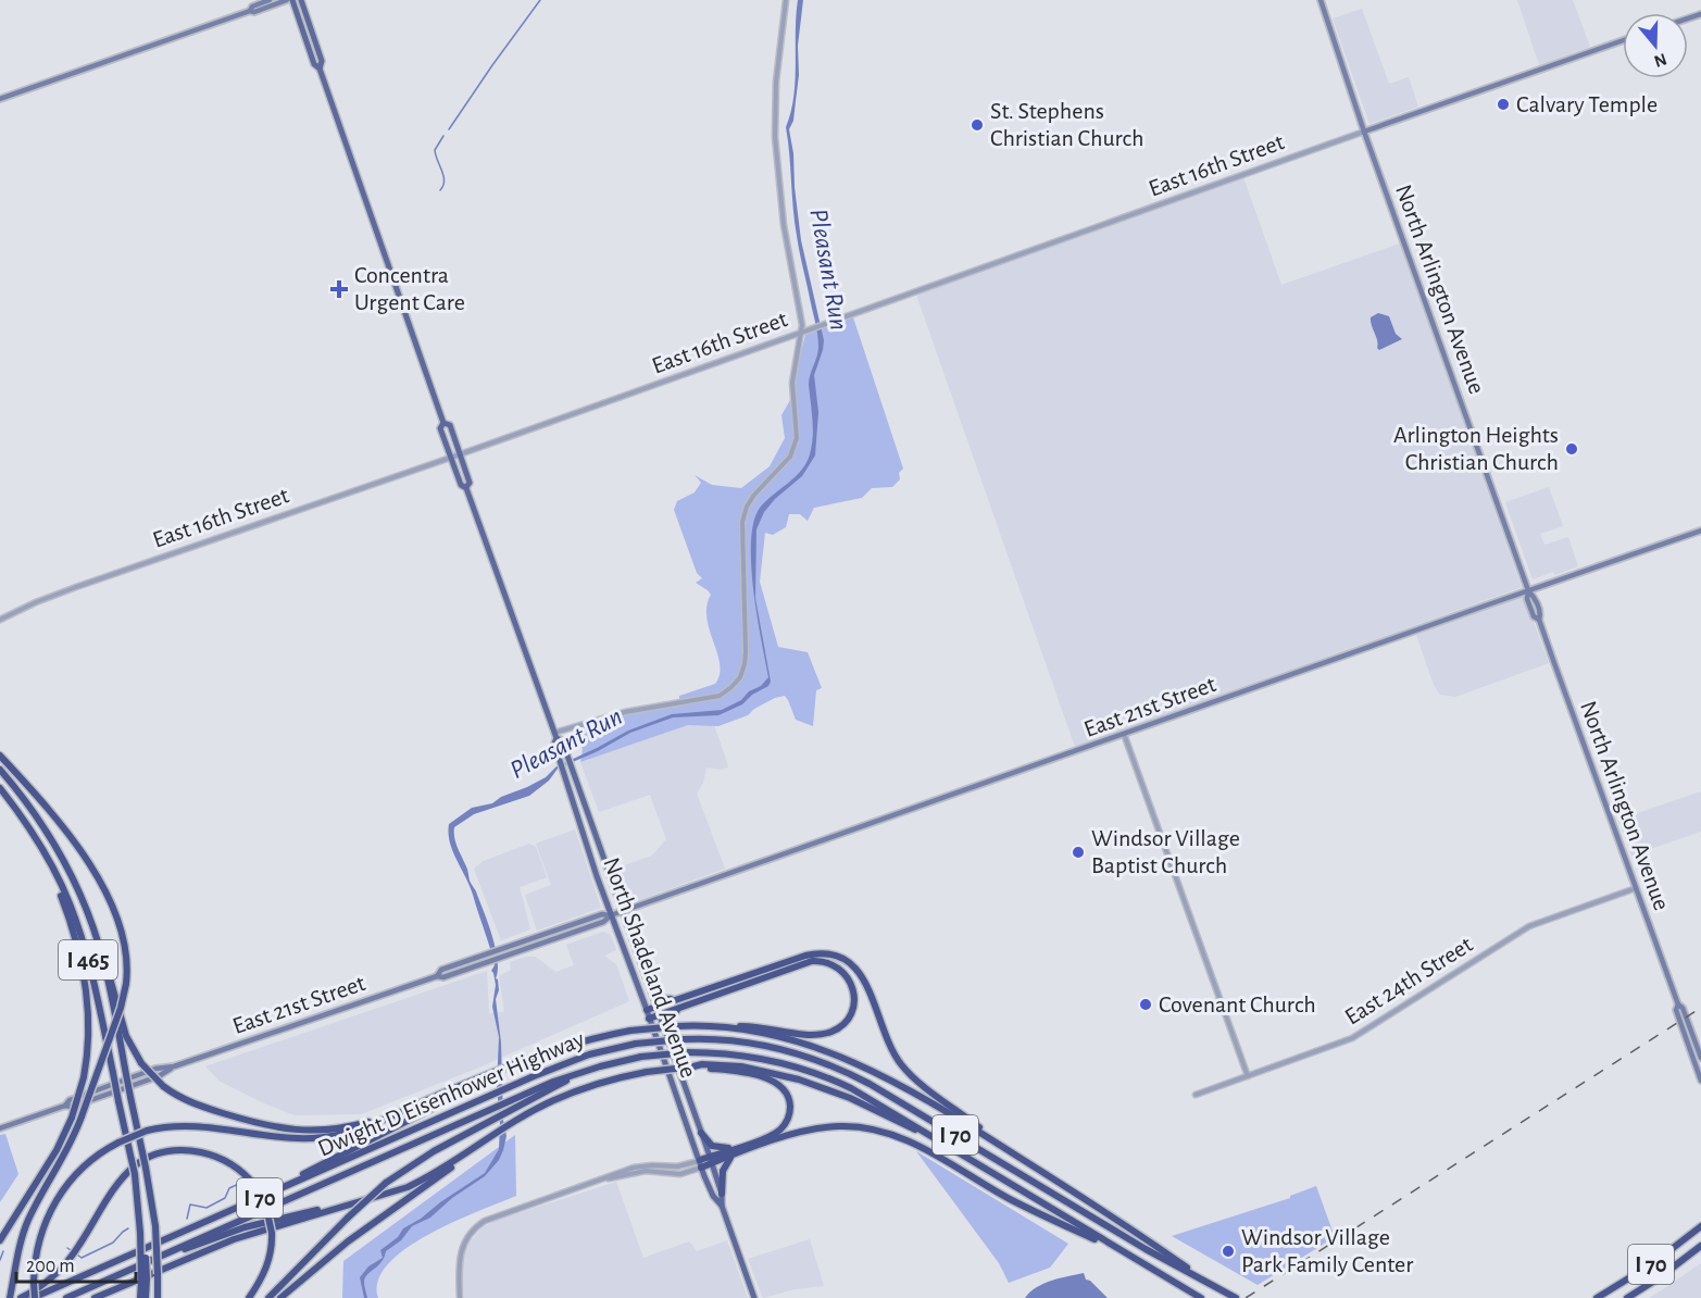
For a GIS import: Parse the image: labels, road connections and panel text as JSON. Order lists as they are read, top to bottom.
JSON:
{
  "streets": {
    "highway": ["I 465", "Dwight D Eisenhower Highway", "I 70"],
    "main road": [
      "East 16th Street",
      "North Arlington Avenue",
      "East 21st Street",
      "North Shadeland Avenue"
    ],
    "street": ["East 24th Street"]
  },
  "crossings": [
    ["East 16th Street", "North Arlington Avenue"],
    ["East 16th Street", "North Shadeland Avenue"],
    ["North Arlington Avenue", "East 21st Street"],
    ["North Arlington Avenue", "East 24th Street"],
    ["East 21st Street", "North Shadeland Avenue"]
  ],
  "water": ["Pleasant Run"],
  "places": {
    "other": [
      "Calvary Temple",
      "St. Stephens Christian Church",
      "Arlington Heights Christian Church",
      "Windsor Village Baptist Church",
      "Covenant Church",
      "Windsor Village Park Family Center"
    ],
    "health": ["Concentra Urgent Care"]
  },
  "scale_bar": "200 m",
  "north": "bottom"
}
